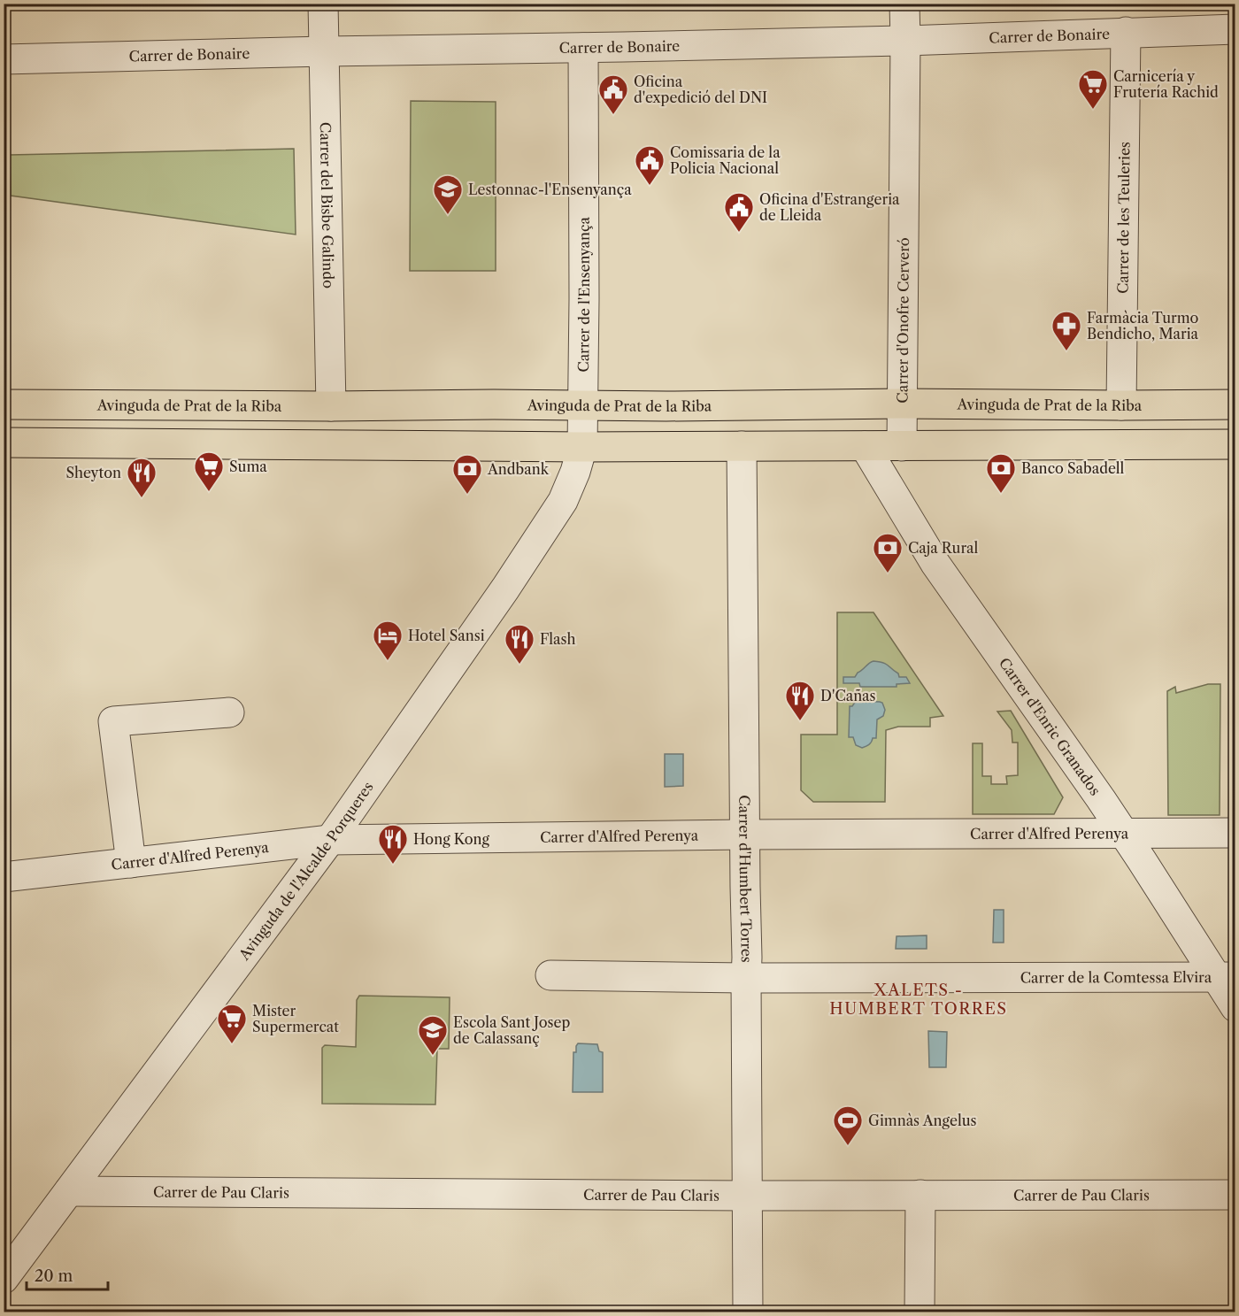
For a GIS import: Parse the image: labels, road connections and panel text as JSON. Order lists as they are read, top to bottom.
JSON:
{
  "streets": {
    "main road": ["Avinguda de Prat de la Riba"],
    "street": [
      "Carrer de Bonaire",
      "Carrer del Bisbe Galindo",
      "Carrer de les Teuleries",
      "Carrer de l'Ensenyança",
      "Carrer d'Onofre Cerveró",
      "Carrer d'Enric Granados",
      "Carrer d'Alfred Perenya",
      "Avinguda de l'Alcalde Porqueres",
      "Carrer d'Humbert Torres",
      "Carrer de la Comtessa Elvira",
      "Carrer de Pau Claris"
    ]
  },
  "crossings": [
    ["Carrer de Bonaire", "Carrer del Bisbe Galindo"],
    ["Carrer de Bonaire", "Carrer de les Teuleries"],
    ["Carrer de Bonaire", "Carrer de l'Ensenyança"],
    ["Carrer de Bonaire", "Carrer d'Onofre Cerveró"],
    ["Carrer del Bisbe Galindo", "Avinguda de Prat de la Riba"],
    ["Carrer de les Teuleries", "Avinguda de Prat de la Riba"],
    ["Carrer de l'Ensenyança", "Avinguda de Prat de la Riba"],
    ["Carrer de l'Ensenyança", "Avinguda de l'Alcalde Porqueres"],
    ["Carrer d'Onofre Cerveró", "Avinguda de Prat de la Riba"],
    ["Carrer d'Enric Granados", "Carrer d'Alfred Perenya"],
    ["Carrer d'Enric Granados", "Carrer de la Comtessa Elvira"],
    ["Carrer d'Alfred Perenya", "Avinguda de l'Alcalde Porqueres"],
    ["Carrer d'Alfred Perenya", "Carrer d'Humbert Torres"],
    ["Avinguda de l'Alcalde Porqueres", "Carrer de Pau Claris"],
    ["Carrer d'Humbert Torres", "Carrer de la Comtessa Elvira"],
    ["Carrer d'Humbert Torres", "Carrer de Pau Claris"]
  ],
  "districts": ["XALETS - HUMBERT TORRES"],
  "places": {
    "supermarket": ["Carnicería y Frutería Rachid", "Suma", "Mister Supermercat"],
    "public building": ["Oficina d'expedició del DNI", "Comissaria de la Policia Nacional", "Oficina d'Estrangeria de Lleida"],
    "school or university": ["Lestonnac-l'Ensenyança", "Escola Sant Josep de Calassanç"],
    "pharmacy": ["Farmàcia Turmo Bendicho, Maria"],
    "bank": ["Banco Sabadell", "Andbank", "Caja Rural"],
    "restaurant": [
      "Sheyton",
      "Flash",
      "D'Cañas",
      "Hong Kong"
    ],
    "hotel": ["Hotel Sansi"],
    "sports": ["Gimnàs Angelus"]
  },
  "scale_bar": "20 m"
}
